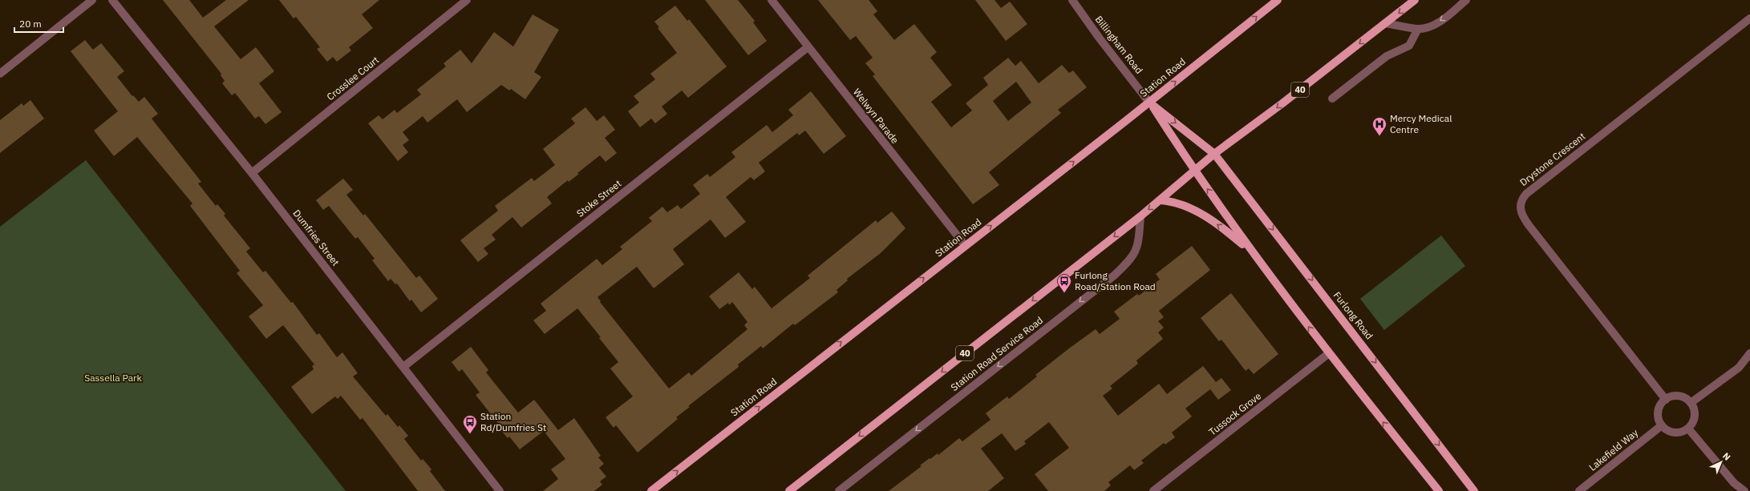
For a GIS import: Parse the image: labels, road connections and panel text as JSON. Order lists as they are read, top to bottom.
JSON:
{
  "streets": {
    "main road": ["Station Road", "40", "Furlong Road"],
    "street": [
      "Billingham Road",
      "Crosslee Court",
      "Welwyn Parade",
      "Drystone Crescent",
      "Stoke Street",
      "Dumfries Street",
      "Station Road Service Road",
      "Tussock Grove",
      "Lakefield Way"
    ]
  },
  "crossings": [
    ["Billingham Road", "Station Road"],
    ["Billingham Road", "Furlong Road"],
    ["Station Road", "Welwyn Parade"],
    ["Station Road", "Furlong Road"],
    ["Crosslee Court", "Dumfries Street"],
    ["40", "Furlong Road"],
    ["40", "Station Road Service Road"],
    ["Welwyn Parade", "Stoke Street"],
    ["Drystone Crescent", "Lakefield Way"],
    ["Stoke Street", "Dumfries Street"]
  ],
  "one_way": ["Station Road", "Station Road Service Road"],
  "parks": ["Sassella Park"],
  "places": {
    "hospital": ["Mercy Medical Centre"],
    "bus stop": ["Furlong Road/Station Road", "Station Rd/Dumfries St"]
  },
  "scale_bar": "20 m",
  "north": "top right"
}
